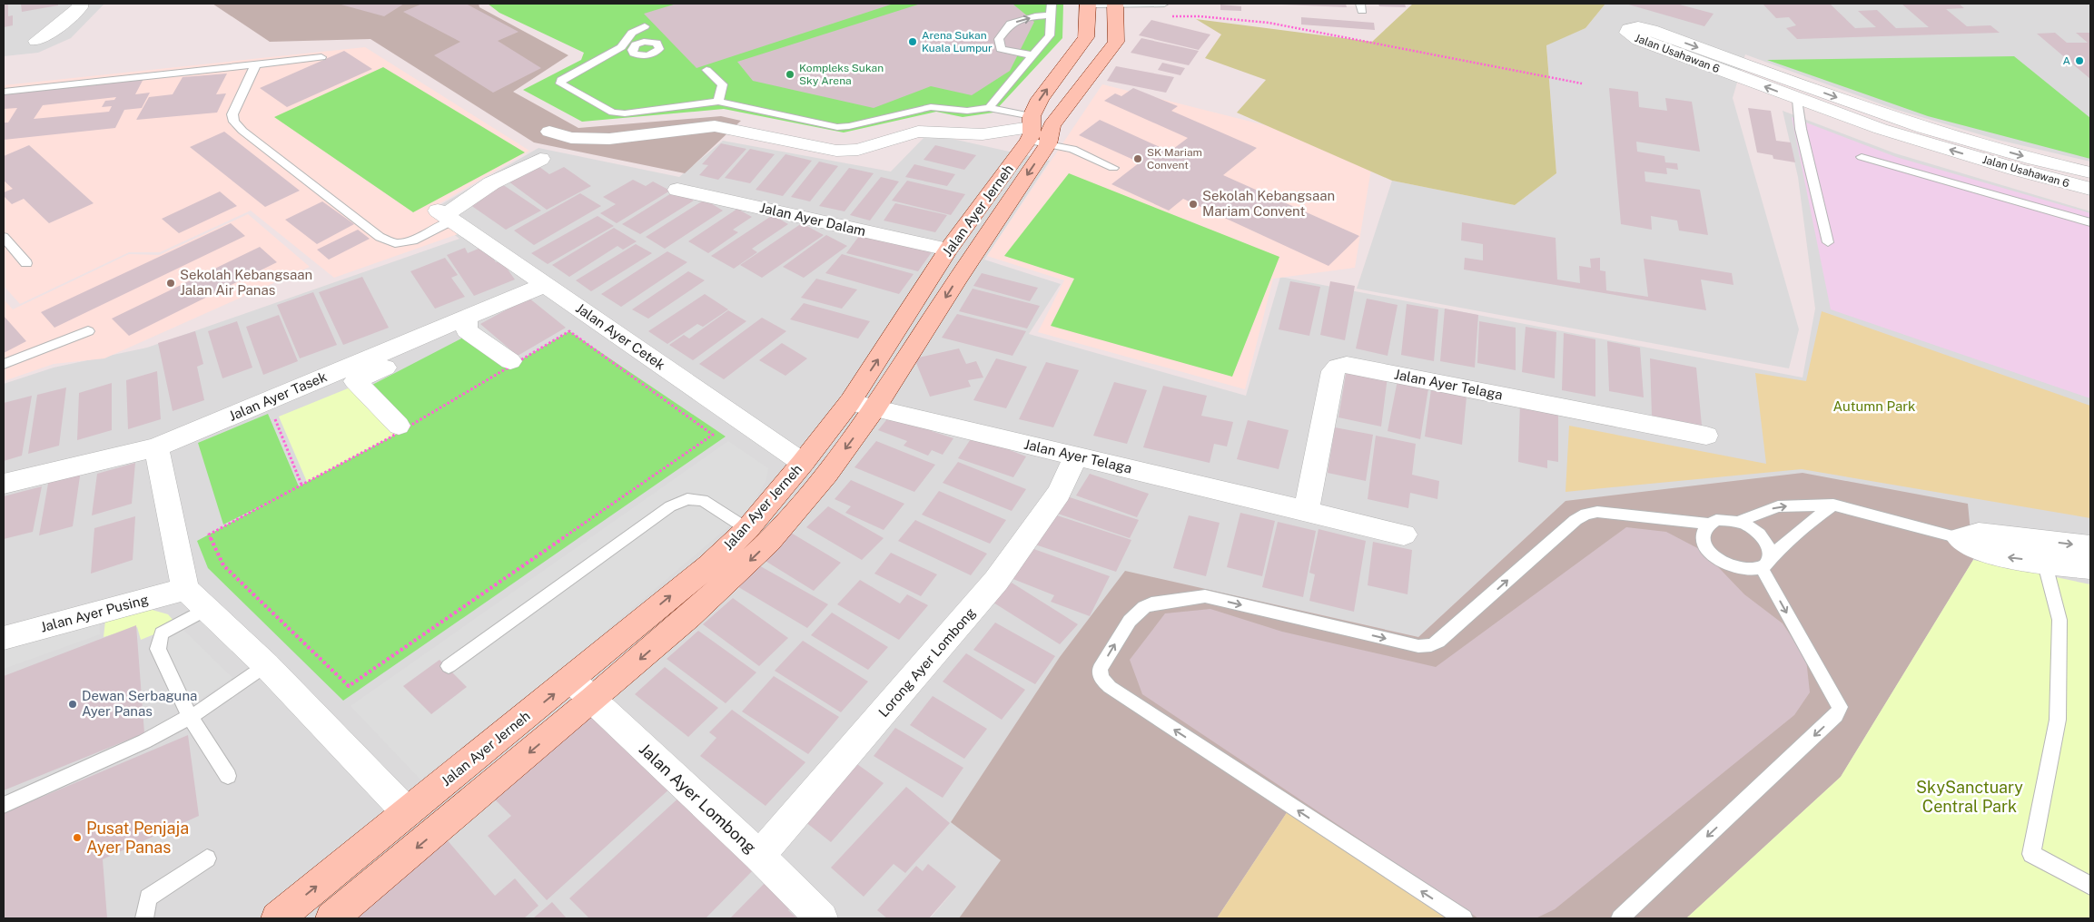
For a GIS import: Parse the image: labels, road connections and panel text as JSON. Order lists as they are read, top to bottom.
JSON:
{
  "streets": {
    "main road": ["Jalan Ayer Jerneh"],
    "street": [
      "Jalan Usahawan 6",
      "Jalan Ayer Dalam",
      "Jalan Ayer Cetek",
      "Jalan Ayer Telaga",
      "Jalan Ayer Tasek",
      "Jalan Ayer Pusing",
      "Lorong Ayer Lombong",
      "Jalan Ayer Lombong"
    ]
  },
  "crossings": [
    ["Jalan Ayer Jerneh", "Jalan Ayer Dalam"],
    ["Jalan Ayer Jerneh", "Jalan Ayer Cetek"],
    ["Jalan Ayer Jerneh", "Jalan Ayer Telaga"],
    ["Jalan Ayer Jerneh", "Jalan Ayer Lombong"],
    ["Jalan Ayer Cetek", "Jalan Ayer Tasek"],
    ["Jalan Ayer Telaga", "Lorong Ayer Lombong"],
    ["Lorong Ayer Lombong", "Jalan Ayer Lombong"]
  ],
  "parks": ["Autumn Park", "SkySanctuary Central Park"],
  "places": [
    "Arena Sukan Kuala Lumpur",
    "A",
    "Kompleks Sukan Sky Arena",
    "SK Mariam Convent",
    "Sekolah Kebangsaan Mariam Convent",
    "Sekolah Kebangsaan Jalan Air Panas",
    "Dewan Serbaguna Ayer Panas",
    "Pusat Penjaja Ayer Panas"
  ]
}
